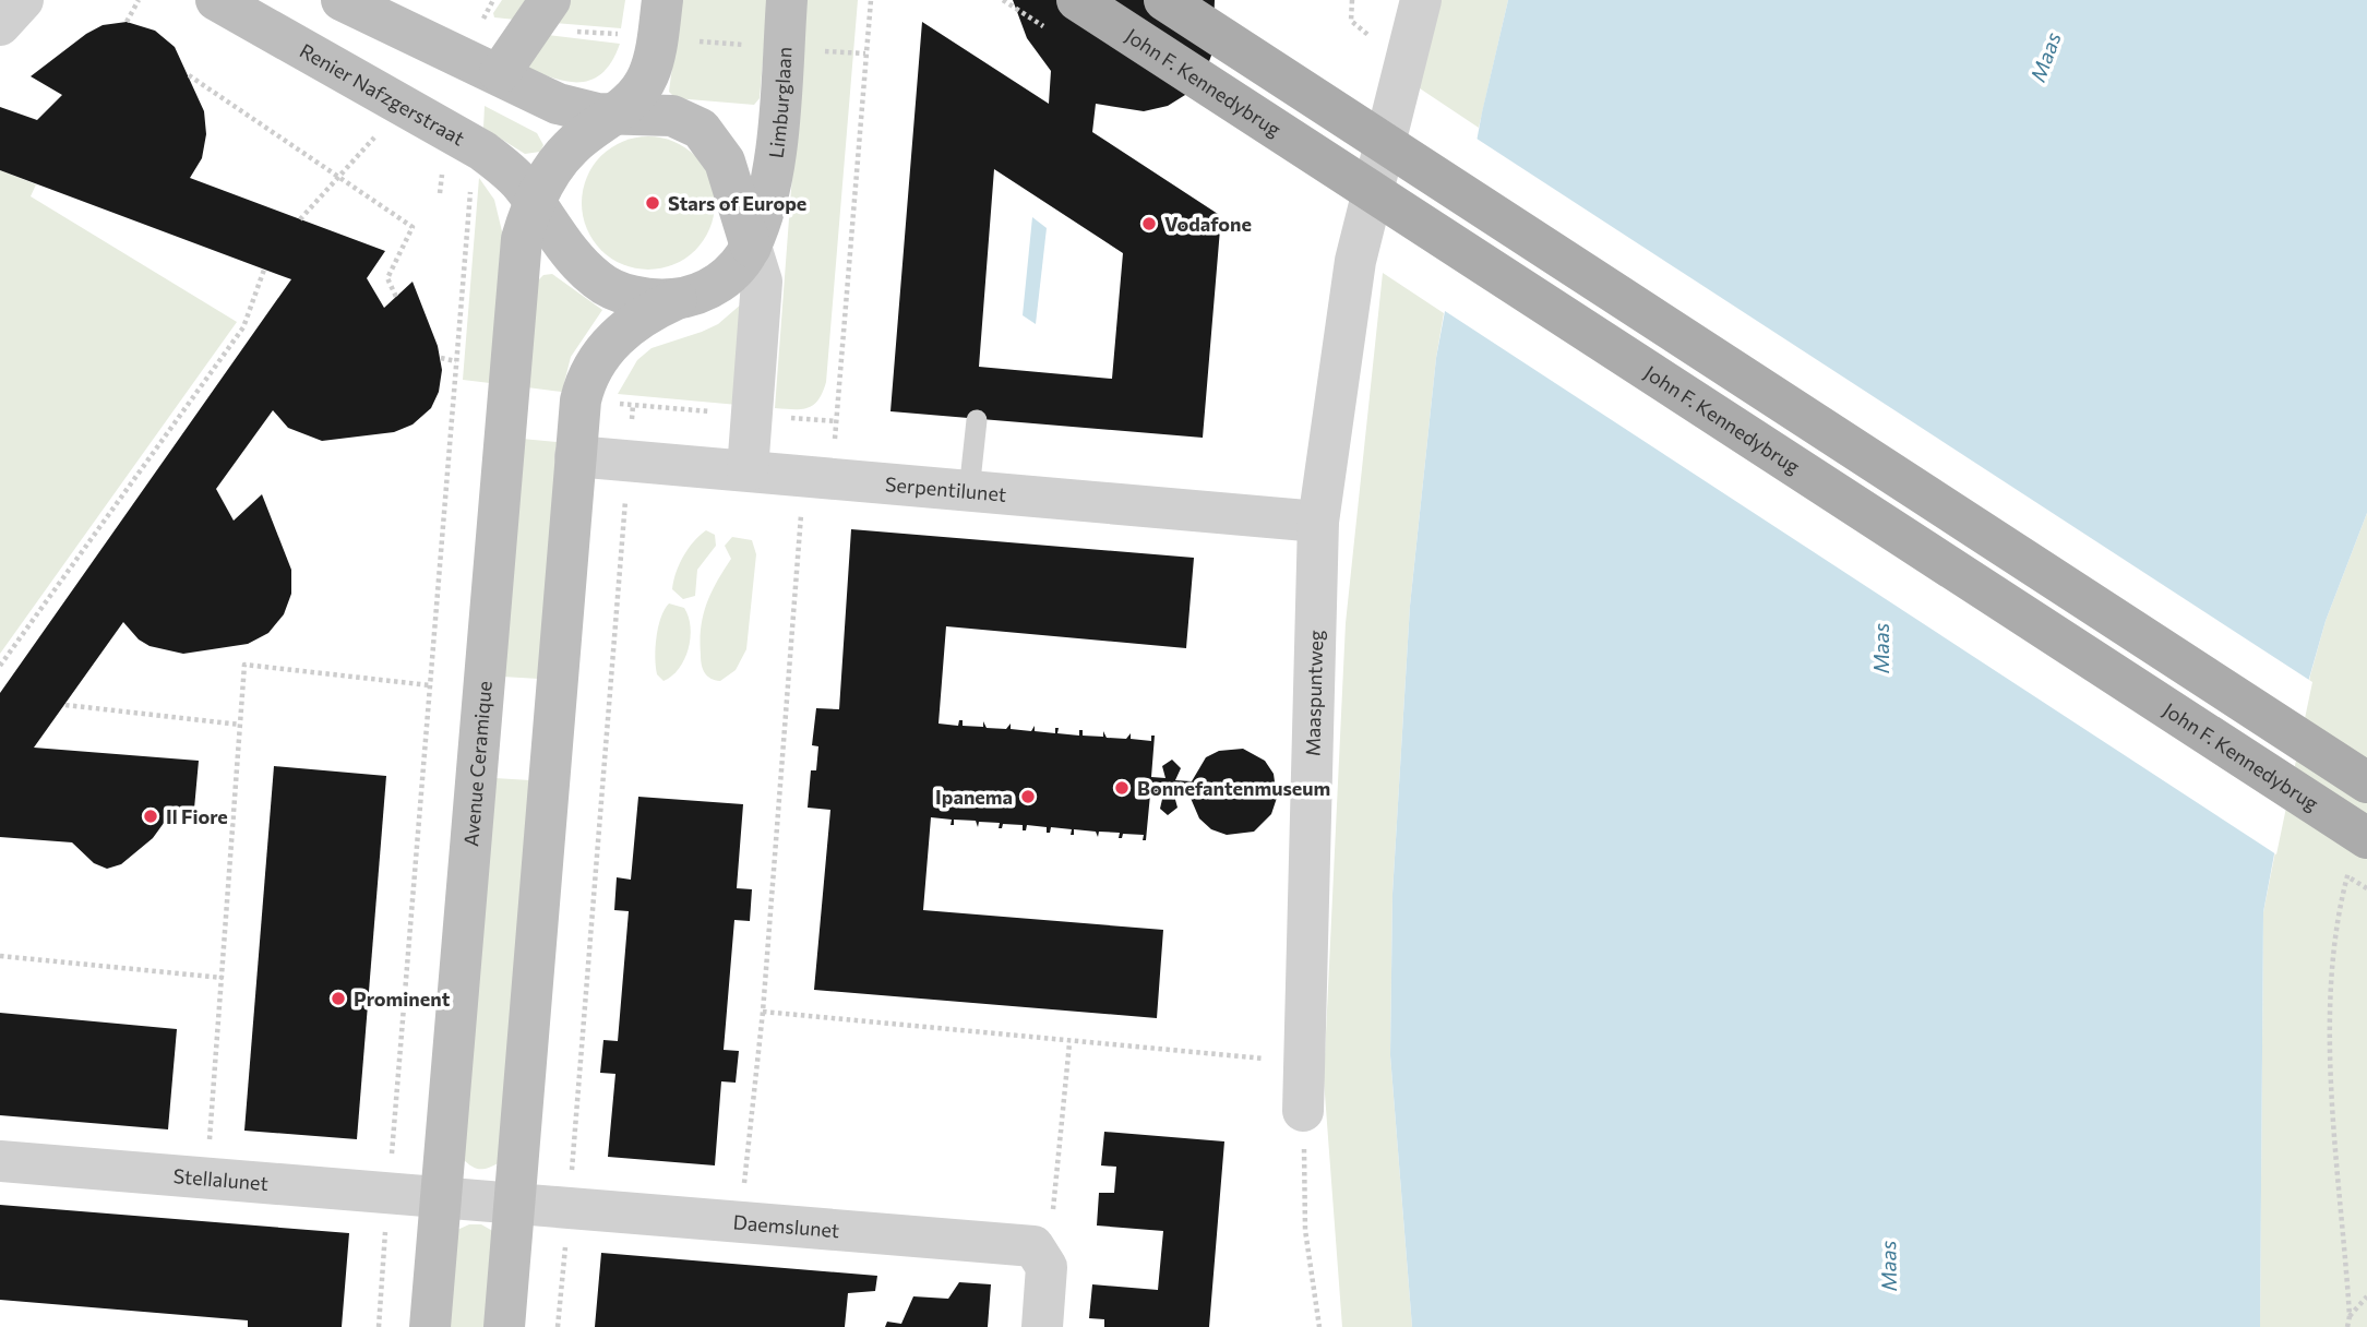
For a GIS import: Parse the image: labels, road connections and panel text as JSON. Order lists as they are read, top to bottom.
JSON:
{
  "streets": {
    "main road": ["John F. Kennedybrug"],
    "street": [
      "Renier Nafzgerstraat",
      "Limburglaan",
      "Serpentilunet",
      "Maaspuntweg",
      "Avenue Ceramique",
      "Stellalunet",
      "Daemslunet"
    ]
  },
  "crossings": [
    ["Renier Nafzgerstraat", "Limburglaan"],
    ["Renier Nafzgerstraat", "Avenue Ceramique"],
    ["Limburglaan", "Avenue Ceramique"],
    ["Serpentilunet", "Maaspuntweg"],
    ["Avenue Ceramique", "Stellalunet"],
    ["Stellalunet", "Daemslunet"]
  ],
  "water": ["Maas"],
  "places": [
    "Stars of Europe",
    "Vodafone",
    "Bonnefantenmuseum",
    "Ipanema",
    "Il Fiore",
    "Prominent"
  ]
}
